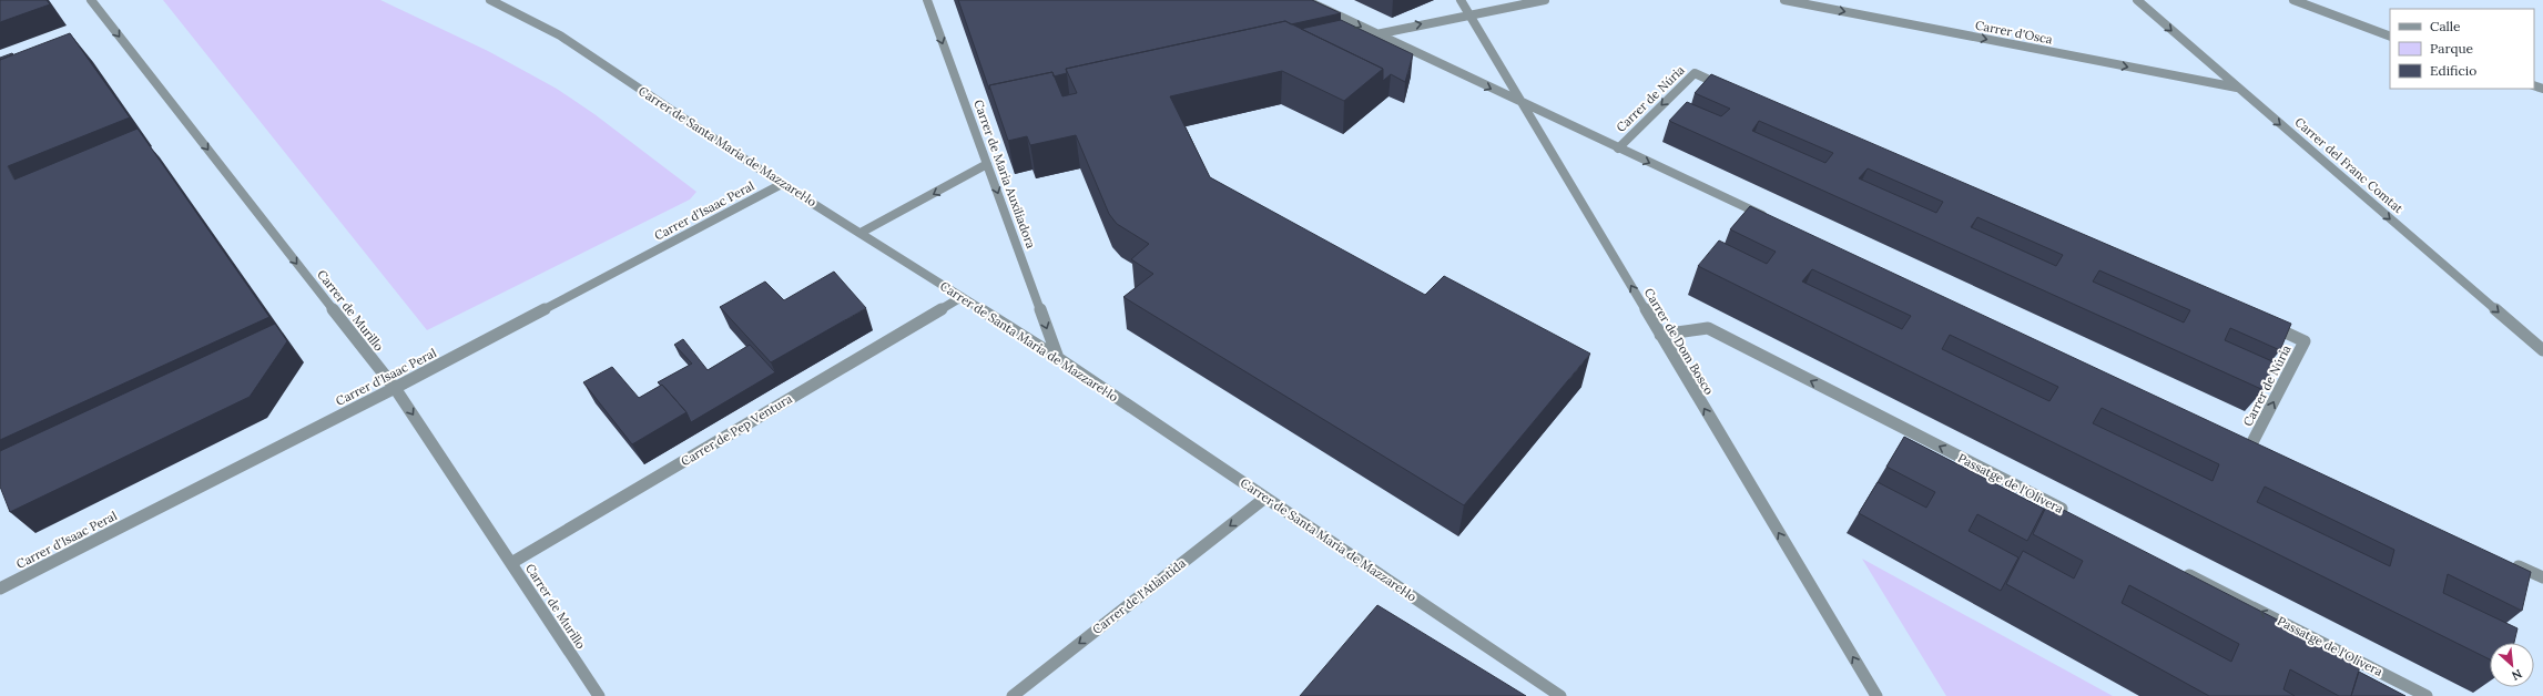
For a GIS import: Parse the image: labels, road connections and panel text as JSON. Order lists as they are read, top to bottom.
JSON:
{
  "streets": {
    "street": [
      "Carrer d'Osca",
      "Carrer de Núria",
      "Carrer de Santa Maria de Mazzarel·lo",
      "Carrer del Franc Comtat",
      "Carrer de Maria Auxiliadora",
      "Carrer d'Isaac Peral",
      "Carrer de Murillo",
      "Carrer de Dom Bosco",
      "Carrer de Pep Ventura",
      "Passatge de l'Olivera",
      "Carrer de l'Atlàntida"
    ]
  },
  "crossings": [
    ["Carrer d'Osca", "Carrer del Franc Comtat"],
    ["Carrer de Núria", "Carrer de Dom Bosco"],
    ["Carrer de Santa Maria de Mazzarel·lo", "Carrer de Maria Auxiliadora"],
    ["Carrer de Santa Maria de Mazzarel·lo", "Carrer d'Isaac Peral"],
    ["Carrer de Santa Maria de Mazzarel·lo", "Carrer de Pep Ventura"],
    ["Carrer de Santa Maria de Mazzarel·lo", "Carrer de l'Atlàntida"],
    ["Carrer d'Isaac Peral", "Carrer de Murillo"],
    ["Carrer de Murillo", "Carrer de Pep Ventura"],
    ["Carrer de Dom Bosco", "Passatge de l'Olivera"]
  ],
  "one_way": [
    "Carrer d'Osca",
    "Carrer del Franc Comtat",
    "Carrer de Maria Auxiliadora",
    "Carrer de Murillo",
    "Carrer de Dom Bosco",
    "Passatge de l'Olivera",
    "Carrer de l'Atlàntida"
  ],
  "legend": ["Calle", "Parque", "Edificio"],
  "north": "bottom right"
}
